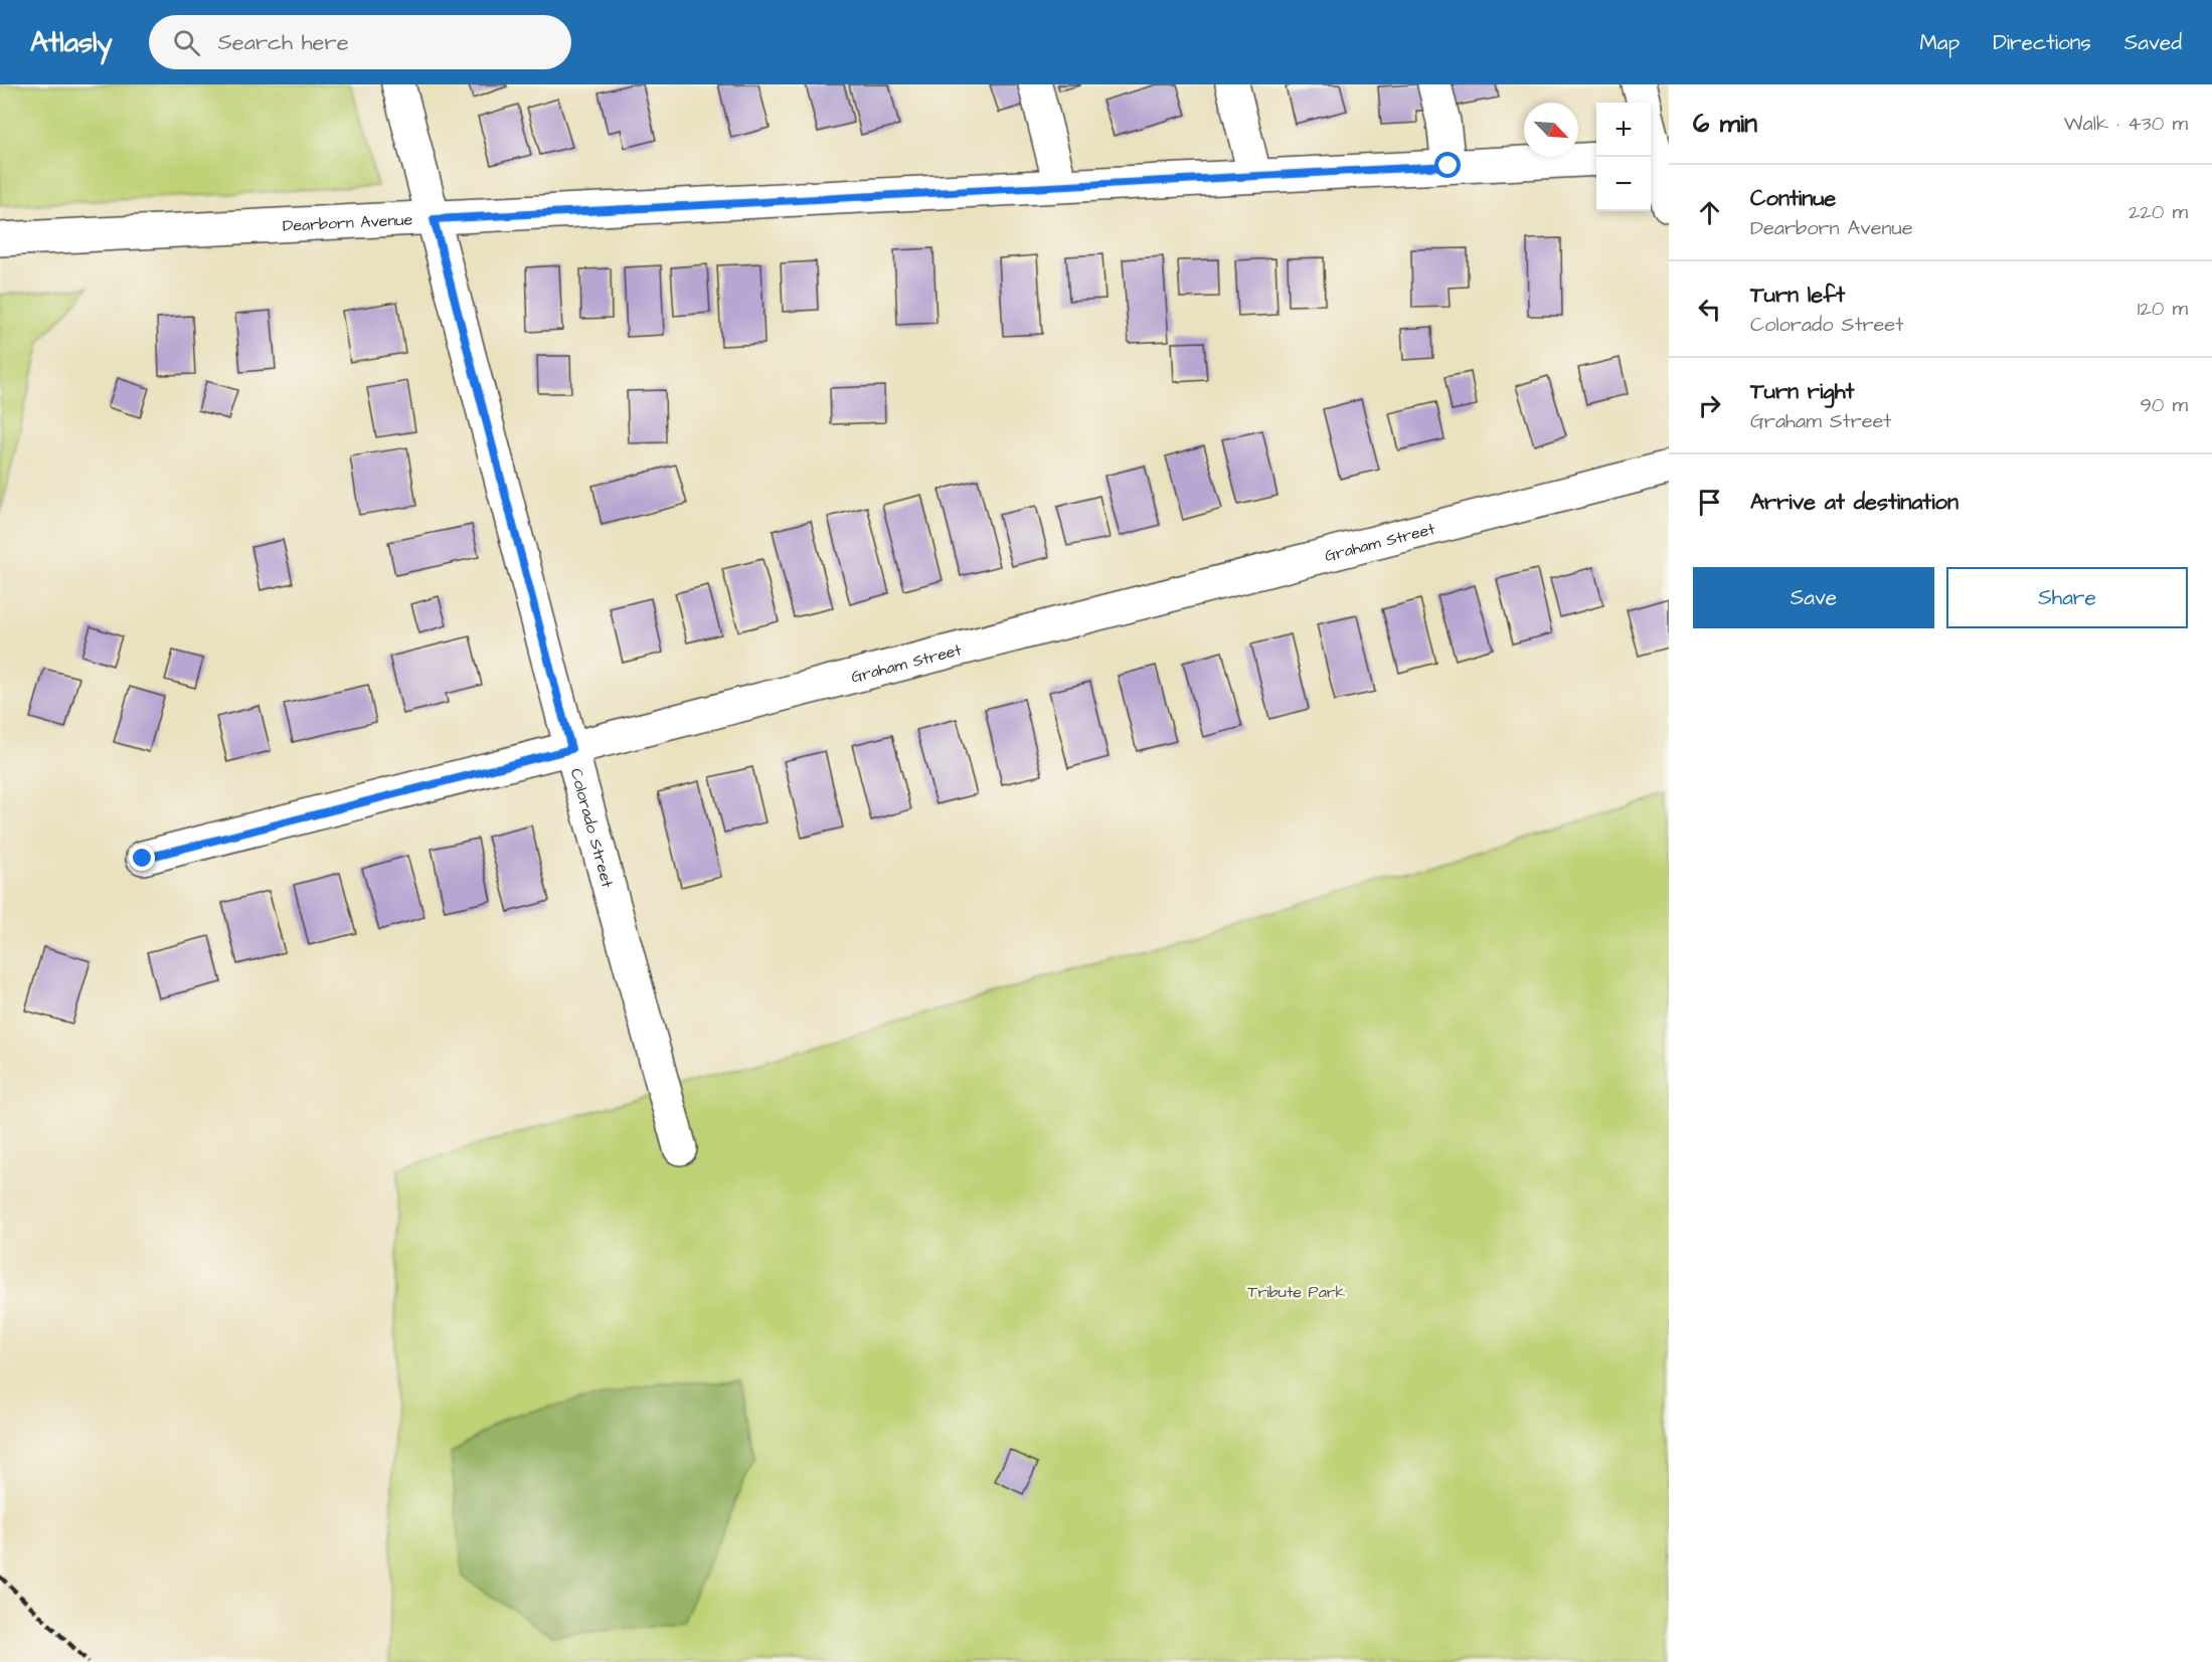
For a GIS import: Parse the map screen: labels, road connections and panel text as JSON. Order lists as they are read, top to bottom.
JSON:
{
  "streets": {
    "street": ["Dearborn Avenue", "Graham Street", "Colorado Street"]
  },
  "crossings": [
    ["Dearborn Avenue", "Colorado Street"],
    ["Graham Street", "Colorado Street"]
  ],
  "parks": ["Tribute Park"],
  "north": "bottom right",
  "page": {
    "header": "Atlasly",
    "search": "Search here",
    "nav": ["Map", "Directions", "Saved"],
    "heading": ["6 min", "Walk · 430 m"],
    "map_buttons": ["+", "−"],
    "list": [
      ["Continue", "Dearborn Avenue", "220 m"],
      ["Turn left", "Colorado Street", "120 m"],
      ["Turn right", "Graham Street", "90 m"],
      "Arrive at destination"
    ],
    "buttons": ["Save", "Share"]
  }
}
